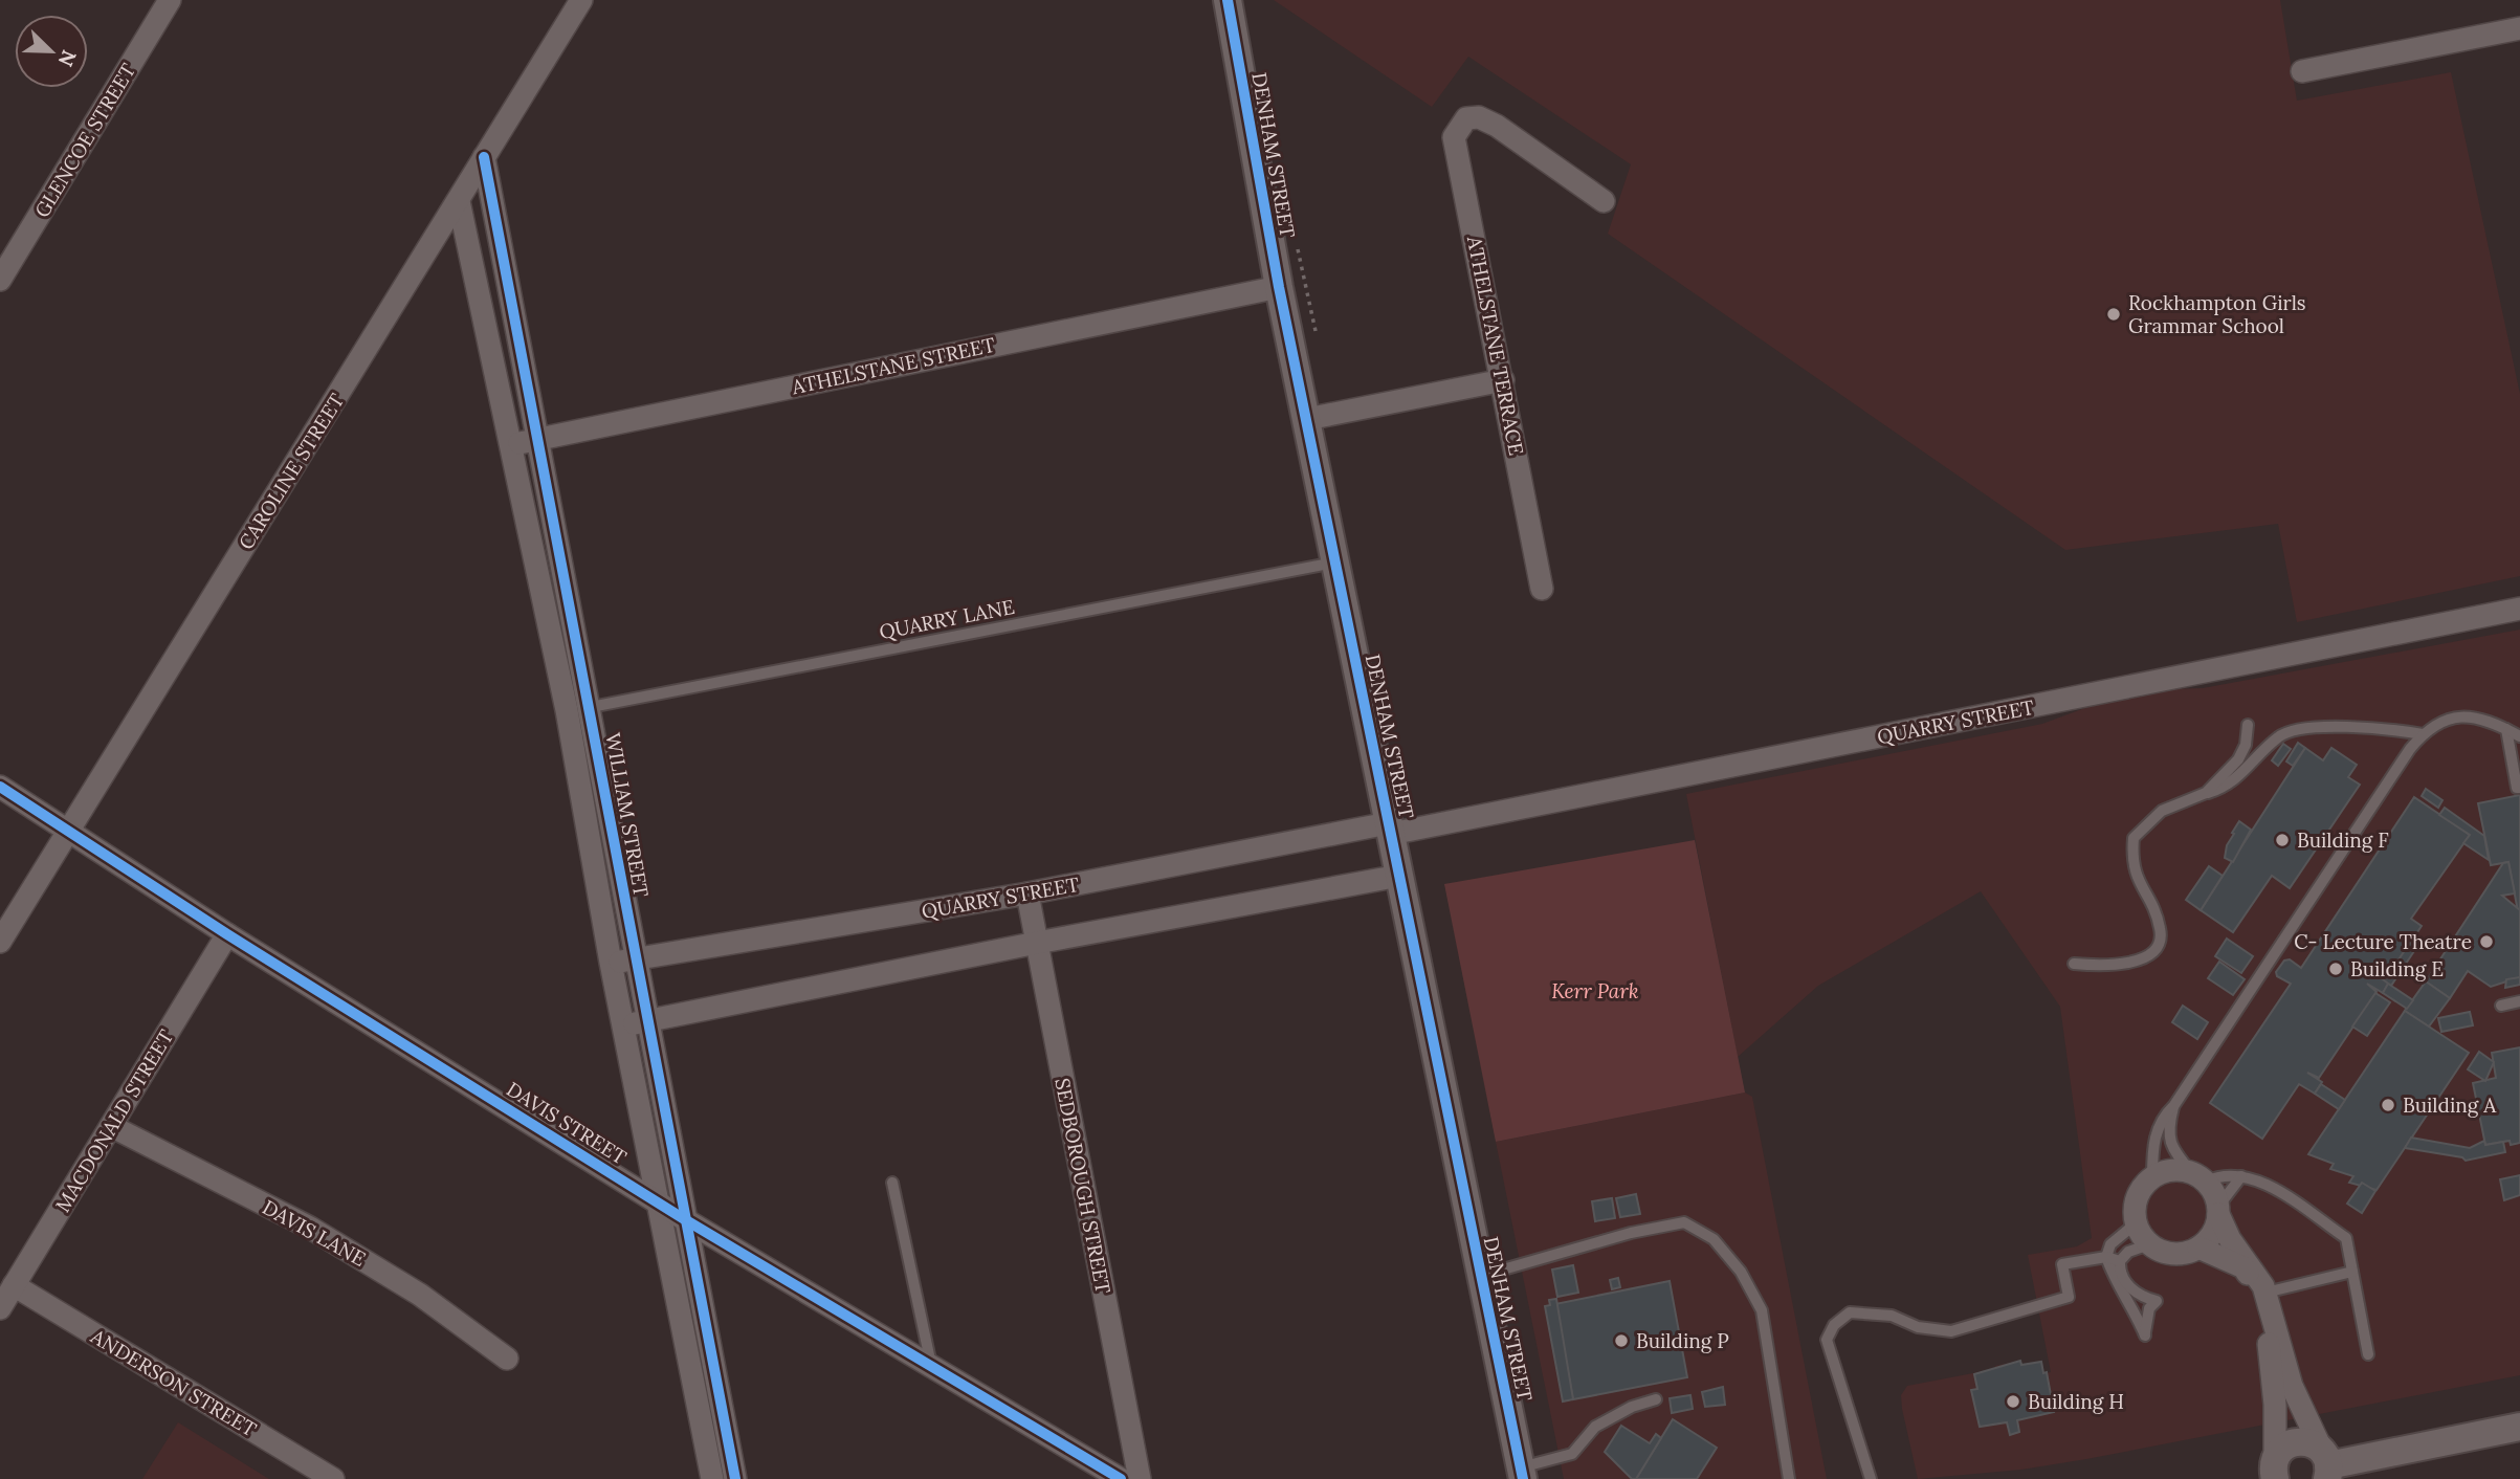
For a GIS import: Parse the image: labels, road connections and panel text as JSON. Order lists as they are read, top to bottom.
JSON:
{
  "streets": {
    "street": [
      "GLENCOE STREET",
      "DENHAM STREET",
      "ATHELSTANE TERRACE",
      "ATHELSTANE STREET",
      "CAROLINE STREET",
      "QUARRY STREET",
      "WILLIAM STREET",
      "MACDONALD STREET",
      "DAVIS STREET",
      "SEDBOROUGH STREET",
      "DAVIS LANE",
      "ANDERSON STREET"
    ],
    "lane": ["QUARRY LANE"]
  },
  "crossings": [
    ["DENHAM STREET", "ATHELSTANE STREET"],
    ["DENHAM STREET", "QUARRY LANE"],
    ["DENHAM STREET", "QUARRY STREET"],
    ["ATHELSTANE STREET", "WILLIAM STREET"],
    ["CAROLINE STREET", "WILLIAM STREET"],
    ["CAROLINE STREET", "DAVIS STREET"],
    ["QUARRY LANE", "WILLIAM STREET"],
    ["QUARRY STREET", "WILLIAM STREET"],
    ["QUARRY STREET", "SEDBOROUGH STREET"],
    ["WILLIAM STREET", "DAVIS STREET"],
    ["MACDONALD STREET", "DAVIS STREET"],
    ["MACDONALD STREET", "DAVIS LANE"],
    ["MACDONALD STREET", "ANDERSON STREET"]
  ],
  "parks": ["Kerr Park"],
  "places": [
    "Rockhampton Girls Grammar School",
    "Building F",
    "C- Lecture Theatre",
    "Building E",
    "Building A",
    "Building P",
    "Building H"
  ],
  "north": "bottom right"
}
